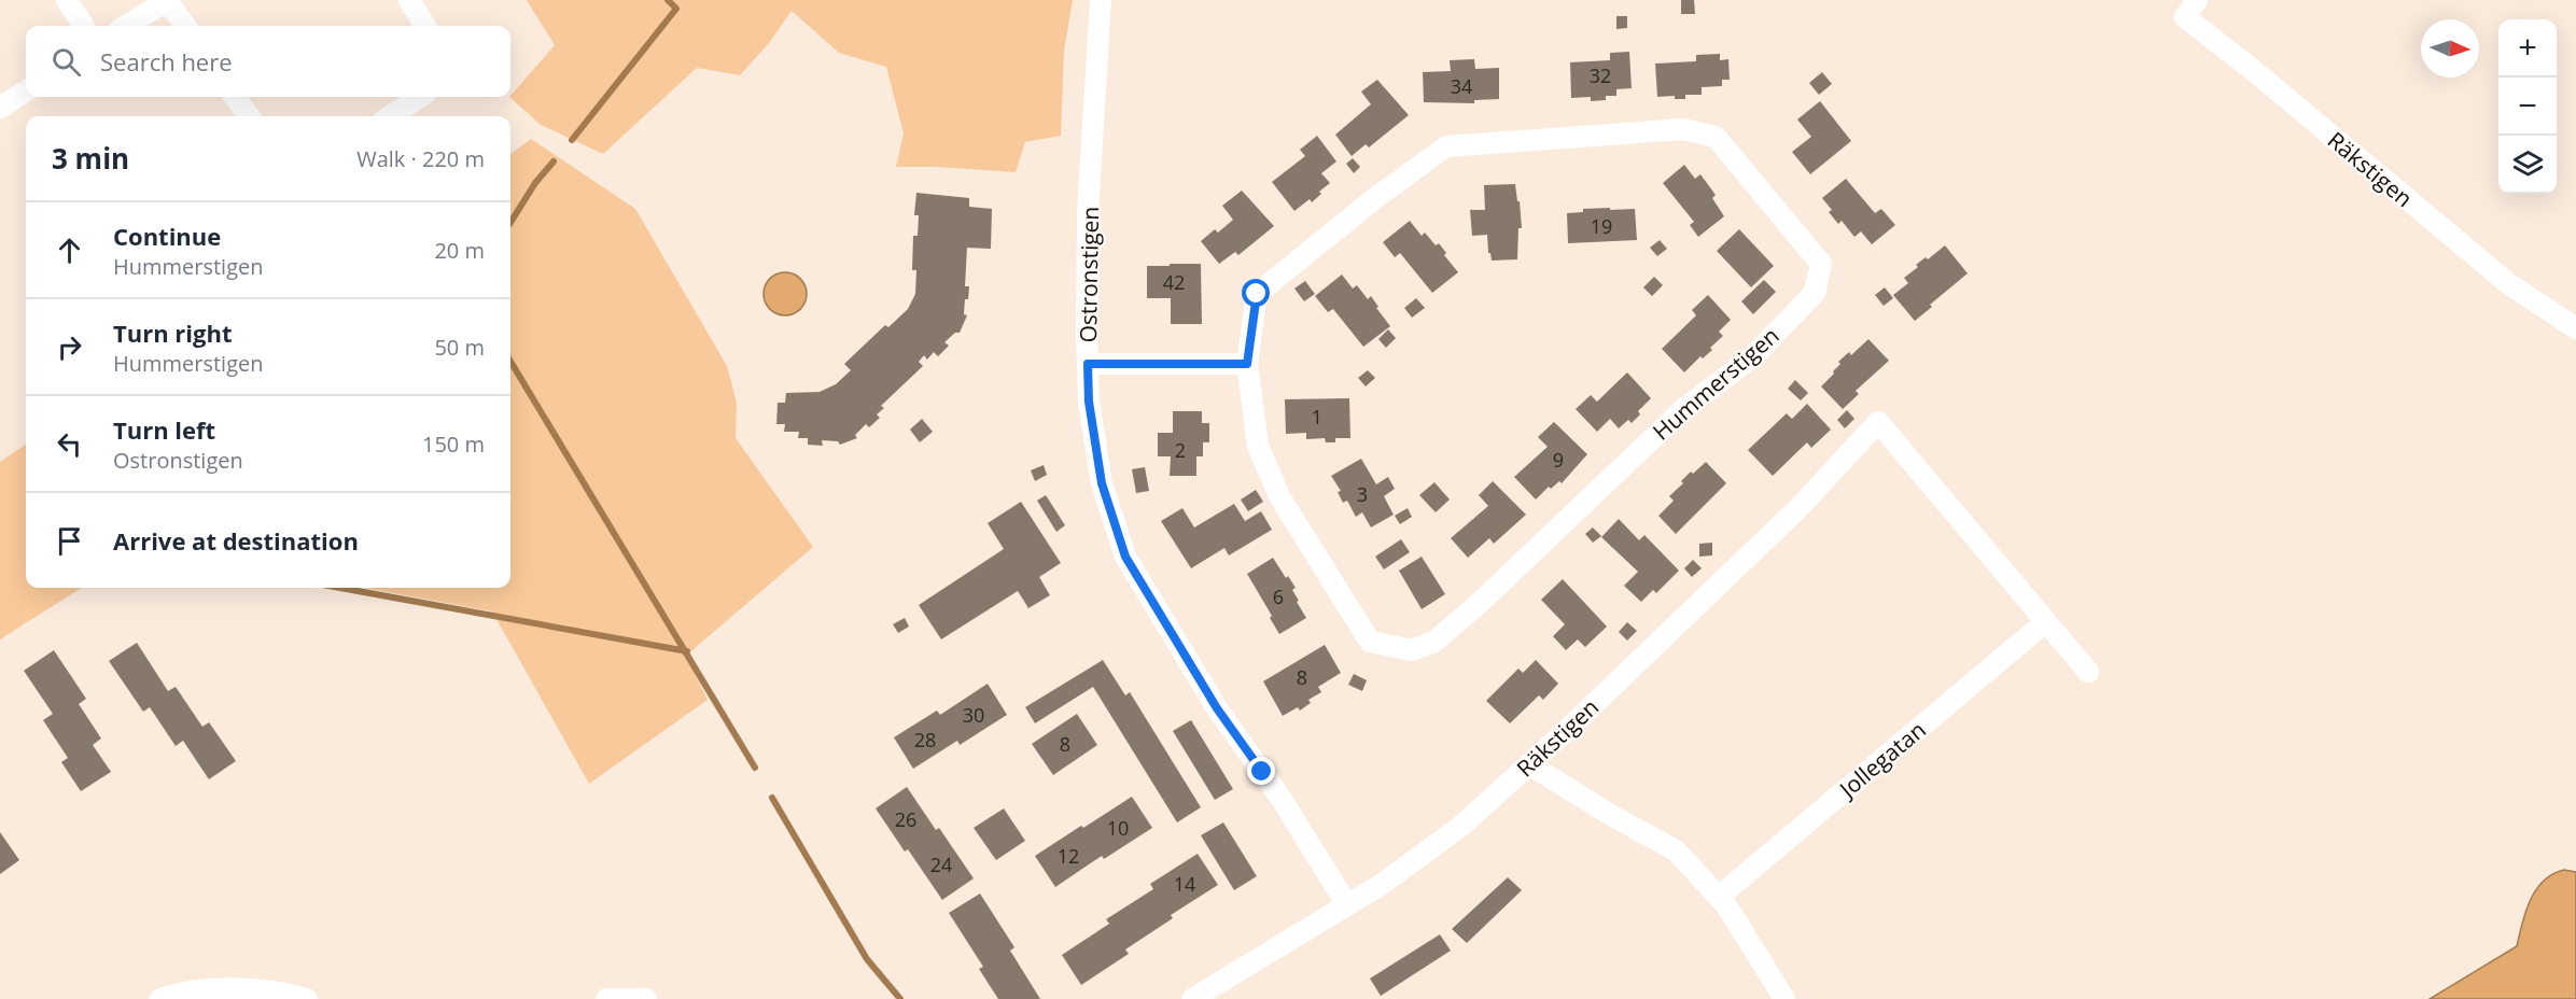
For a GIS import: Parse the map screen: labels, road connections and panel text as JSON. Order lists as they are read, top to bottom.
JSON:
{
  "streets": {
    "street": [
      "Räkstigen",
      "Ostronstigen",
      "Hummerstigen",
      "Jollegatan"
    ]
  },
  "crossings": [
    ["Räkstigen", "Ostronstigen"],
    ["Räkstigen", "Jollegatan"]
  ],
  "house_numbers": [
    "32",
    "34",
    "19",
    "42",
    "1",
    "2",
    "9",
    "3",
    "6",
    "8",
    "30",
    "28",
    "8",
    "26",
    "10",
    "12",
    "24",
    "14"
  ],
  "north": "right",
  "page": {
    "map_buttons": ["+", "−"],
    "search": "Search here",
    "heading": ["3 min", "Walk · 220 m"],
    "list": [
      ["Continue", "Hummerstigen", "20 m"],
      ["Turn right", "Hummerstigen", "50 m"],
      ["Turn left", "Ostronstigen", "150 m"],
      "Arrive at destination"
    ]
  }
}
